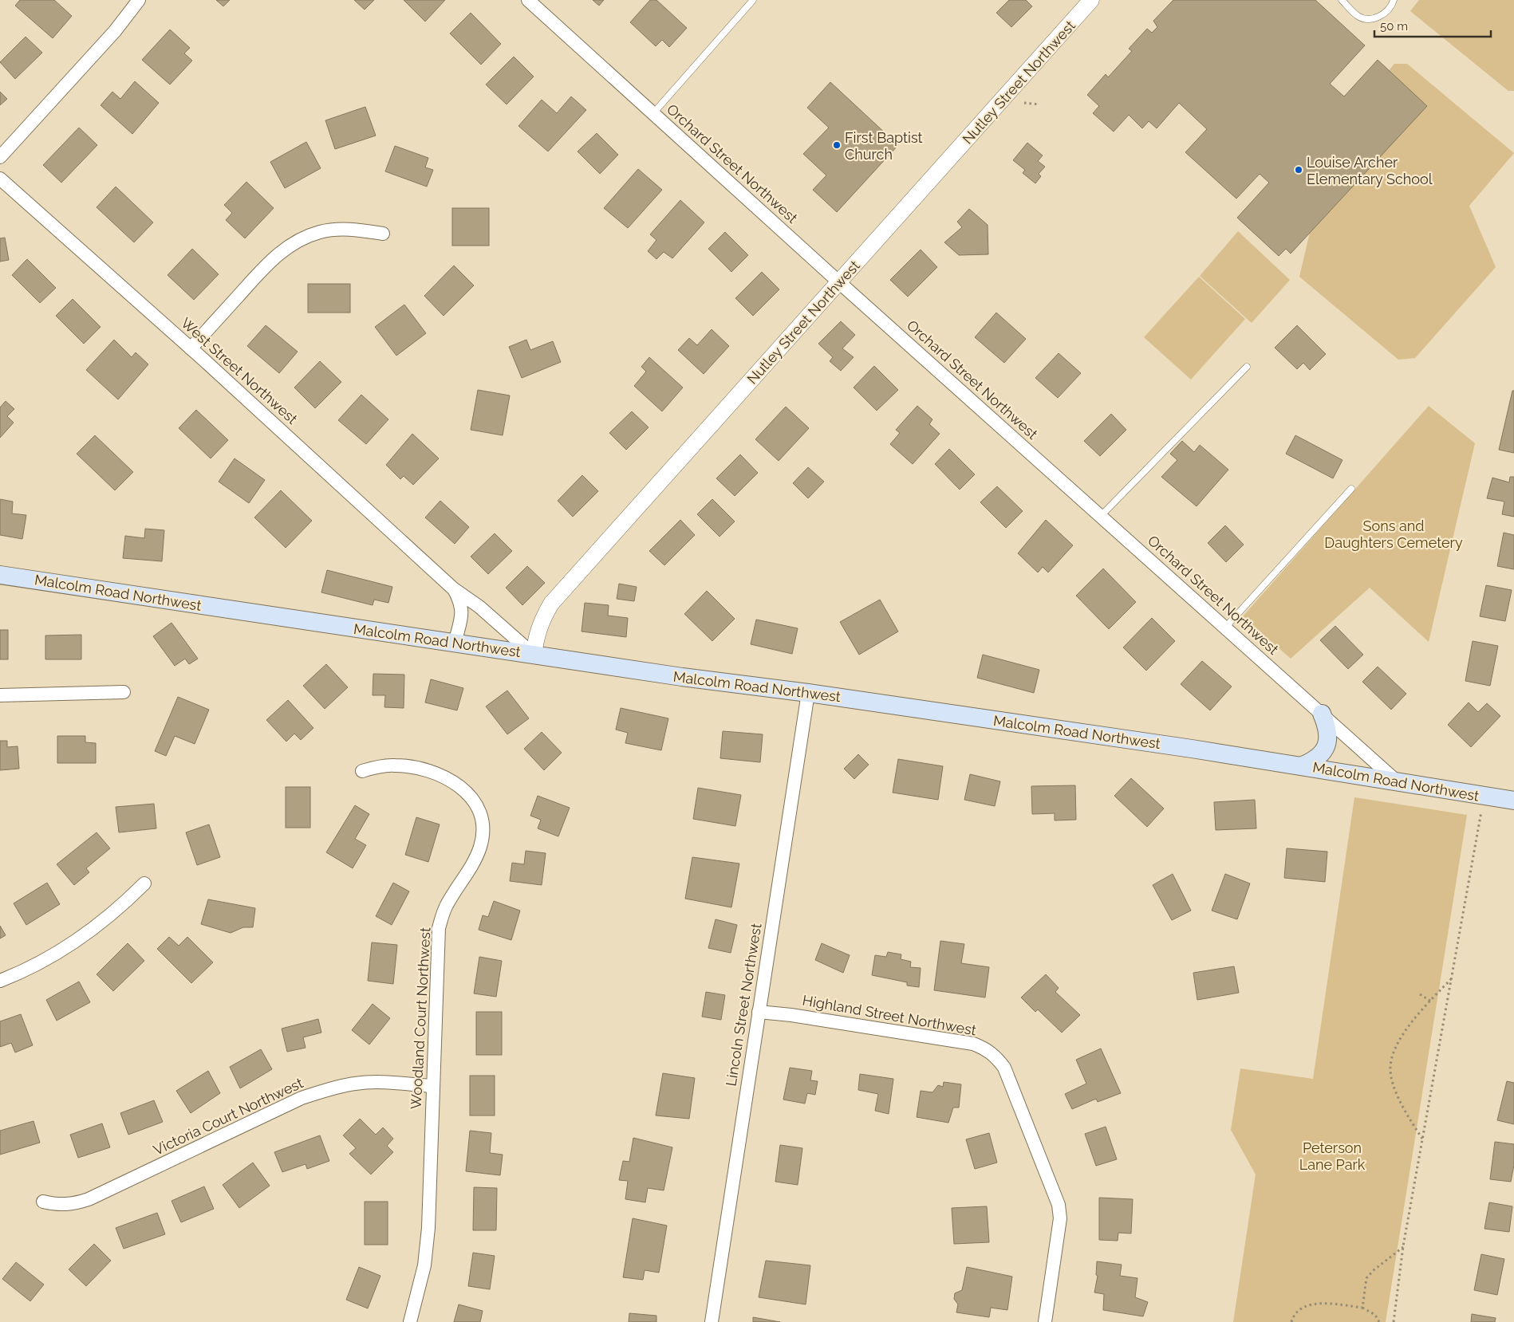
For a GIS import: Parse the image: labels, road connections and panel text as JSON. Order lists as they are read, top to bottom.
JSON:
{
  "streets": {
    "main road": ["Malcolm Road Northwest"],
    "street": [
      "Nutley Street Northwest",
      "Orchard Street Northwest",
      "West Street Northwest",
      "Lincoln Street Northwest",
      "Highland Street Northwest",
      "Woodland Court Northwest",
      "Victoria Court Northwest"
    ]
  },
  "crossings": [
    ["Nutley Street Northwest", "Orchard Street Northwest"],
    ["Nutley Street Northwest", "West Street Northwest"],
    ["Nutley Street Northwest", "Malcolm Road Northwest"],
    ["Orchard Street Northwest", "Malcolm Road Northwest"],
    ["West Street Northwest", "Malcolm Road Northwest"],
    ["Malcolm Road Northwest", "Lincoln Street Northwest"],
    ["Lincoln Street Northwest", "Highland Street Northwest"],
    ["Woodland Court Northwest", "Victoria Court Northwest"]
  ],
  "parks": ["Sons and Daughters Cemetery", "Peterson Lane Park"],
  "places": ["First Baptist Church", "Louise Archer Elementary School"],
  "scale_bar": "50 m"
}
